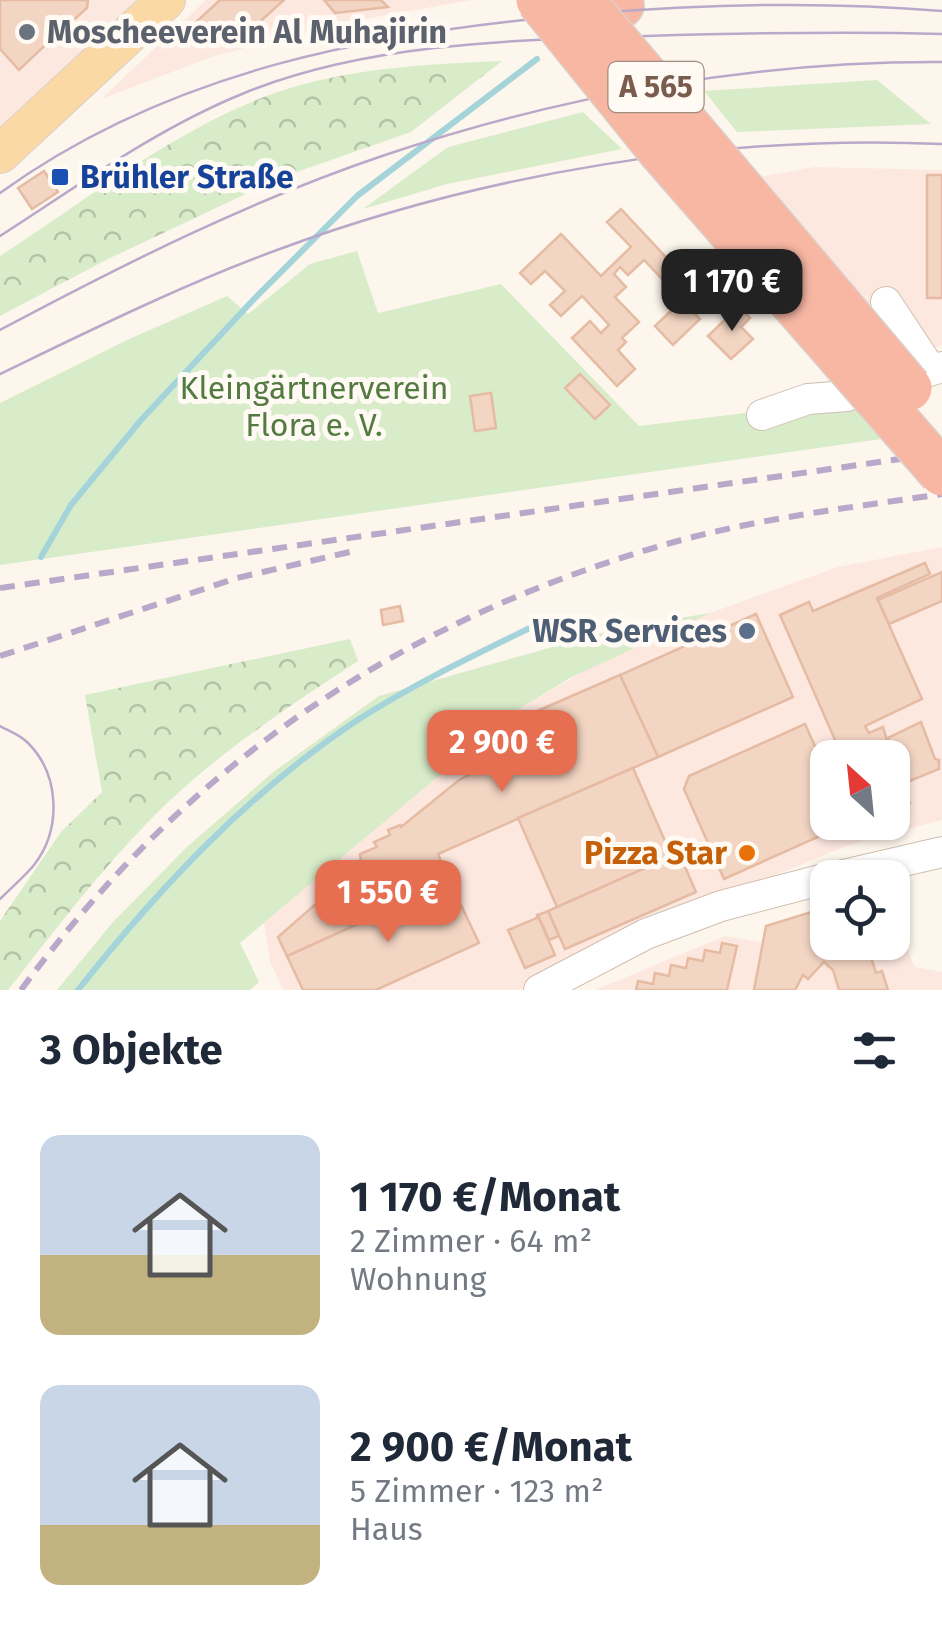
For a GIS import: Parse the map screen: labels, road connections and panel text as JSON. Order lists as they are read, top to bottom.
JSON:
{
  "streets": {
    "highway": ["A 565"]
  },
  "parks": ["Kleingärtnerverein Flora e. V."],
  "places": {
    "other": ["Moscheeverein Al Muhajirin", "WSR Services", "Pizza Star"],
    "transit": ["Brühler Straße"]
  },
  "north": "top left",
  "page": {
    "price": ["1 170 €", "2 900 €", "1 550 €"],
    "heading": "3 Objekte",
    "list": [
      {
        "name": "1 170 €/Monat",
        "note": "2 Zimmer · 64 m² · Wohnung"
      },
      {
        "name": "2 900 €/Monat",
        "note": "5 Zimmer · 123 m² · Haus"
      }
    ]
  }
}
